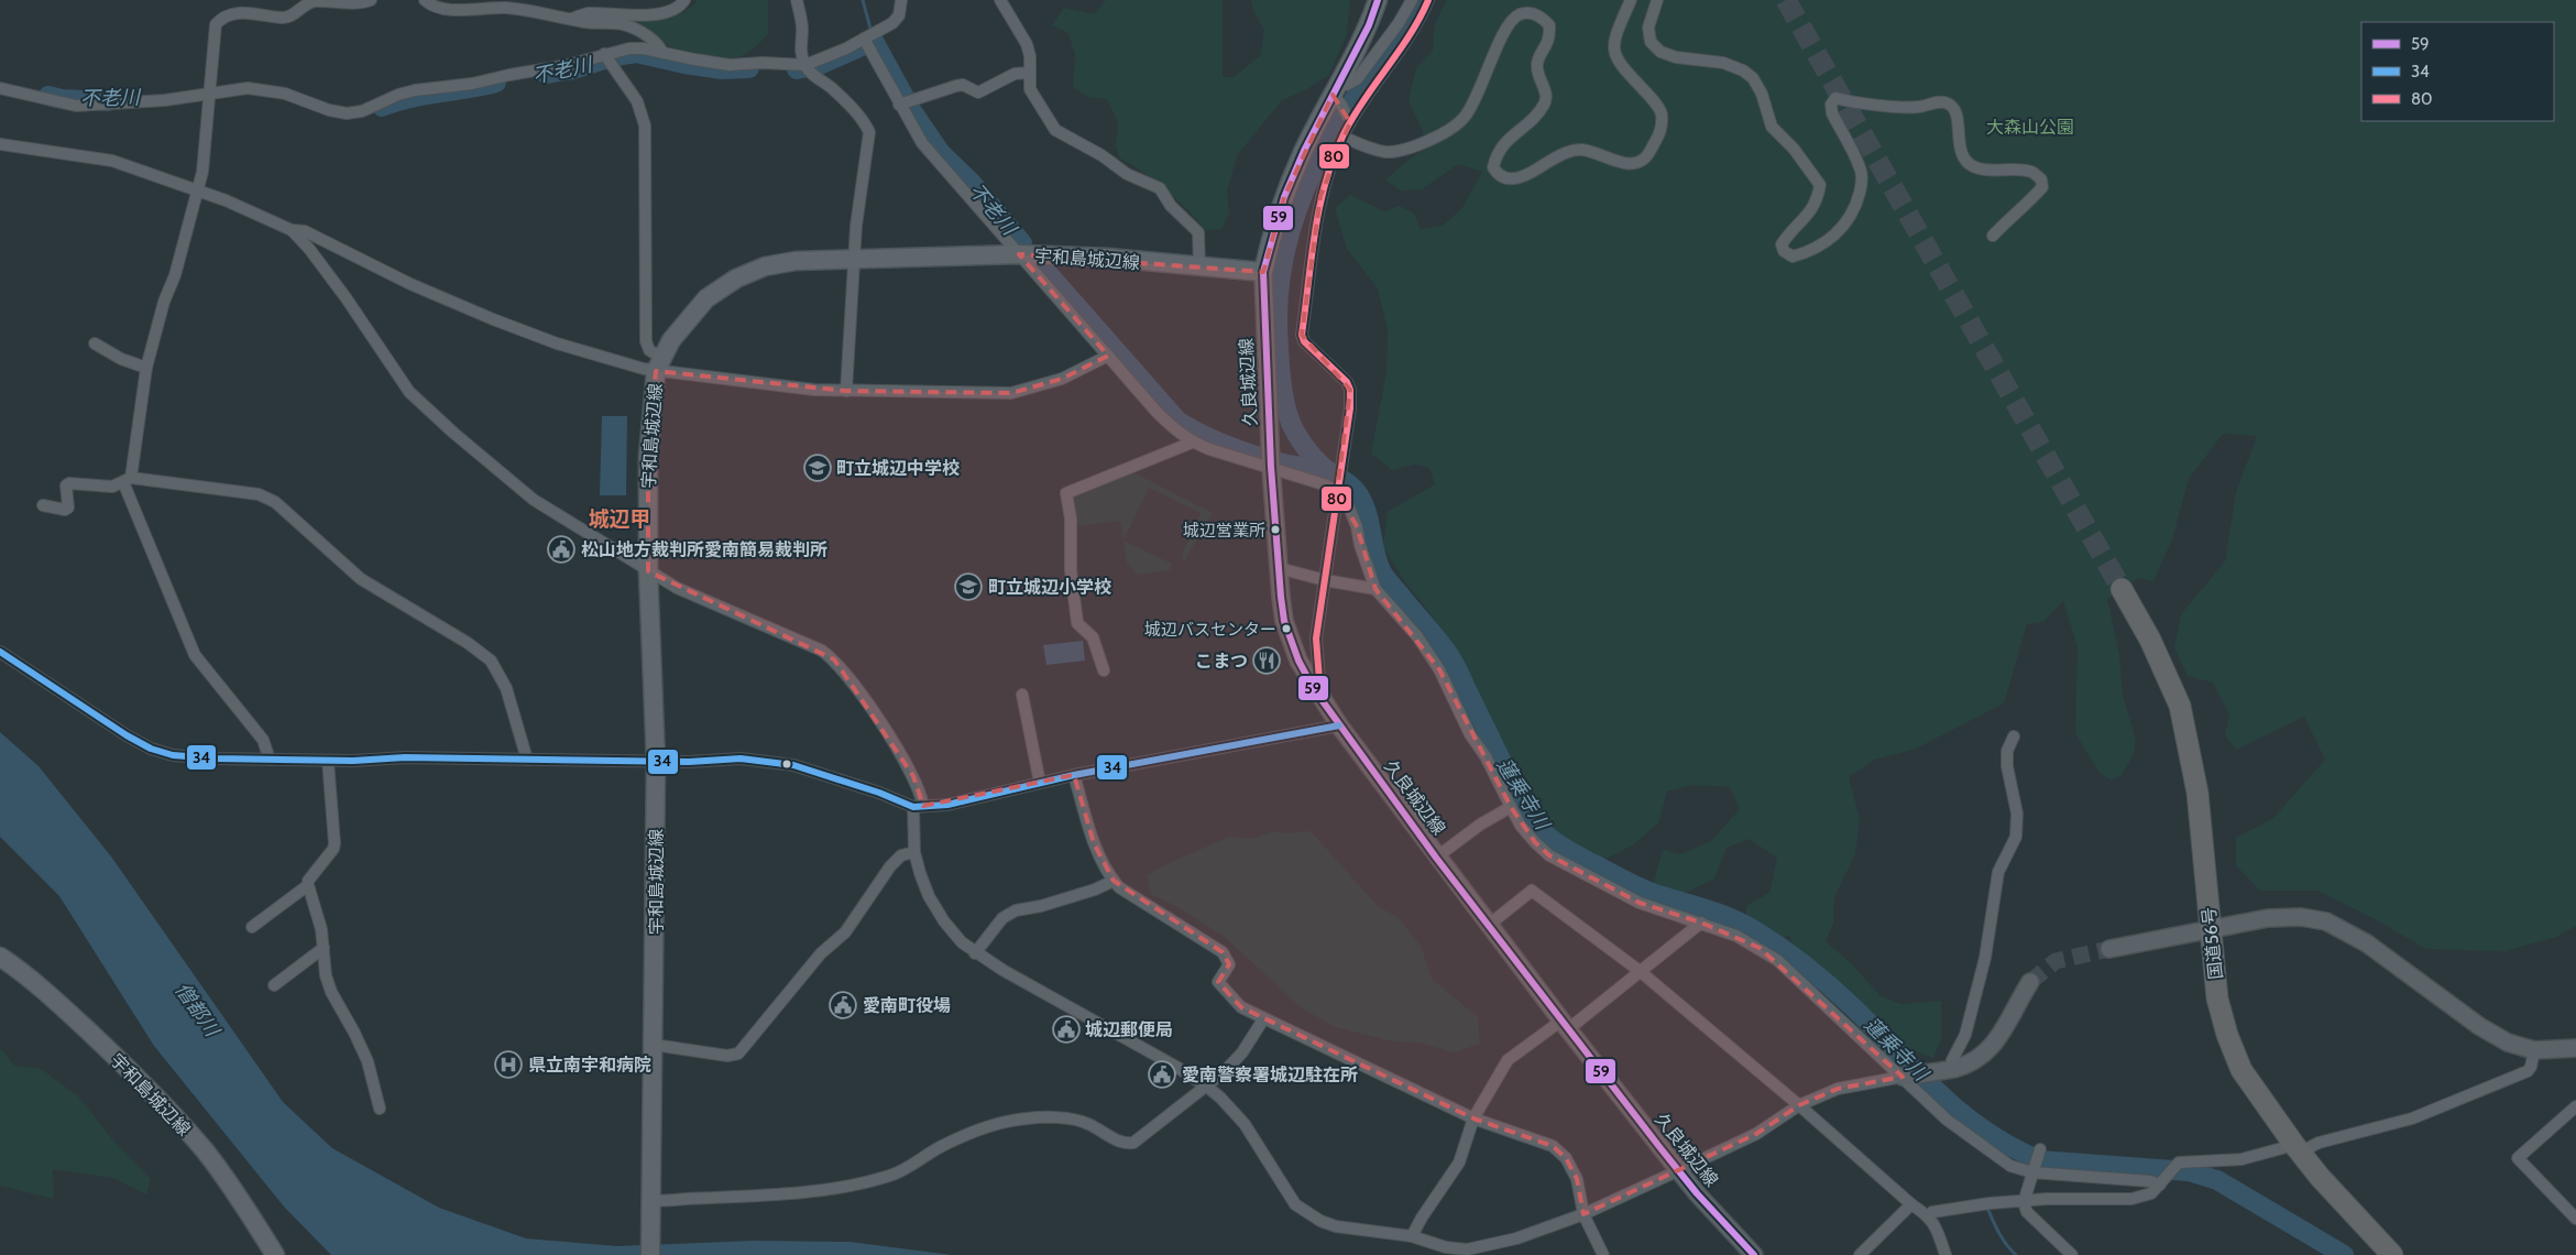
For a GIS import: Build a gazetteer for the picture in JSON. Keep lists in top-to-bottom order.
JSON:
{
  "streets": {
    "highway": ["国道56号"],
    "main road": ["宇和島城辺線", "久良城辺線"]
  },
  "crossings": [
    ["宇和島城辺線", "久良城辺線"]
  ],
  "districts": ["城辺甲"],
  "water": ["不老川", "蓮乗寺川", "僧都川"],
  "parks": ["大森山公園"],
  "places": {
    "school or university": ["町立城辺中学校", "町立城辺小学校"],
    "other": ["城辺営業所", "城辺バスセンター"],
    "public building": [
      "松山地方裁判所愛南簡易裁判所",
      "愛南町役場",
      "城辺郵便局",
      "愛南警察署城辺駐在所"
    ],
    "restaurant": ["こまつ"],
    "hospital": ["県立南宇和病院"]
  },
  "lines": ["transit line 59", "transit line 80", "transit line 34"],
  "legend": ["59", "34", "80"]
}
